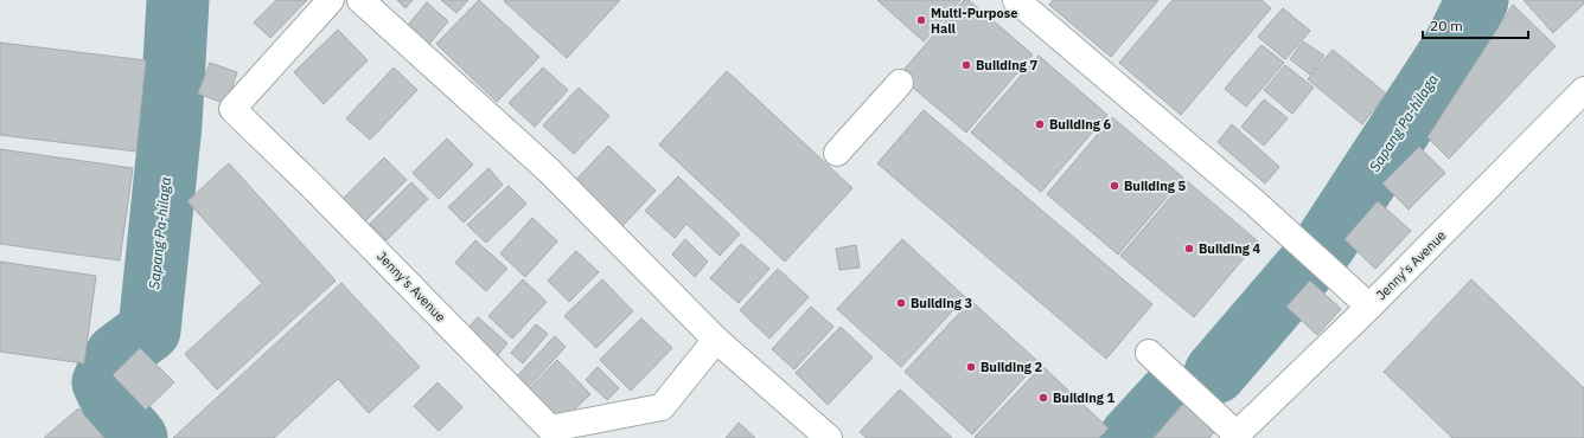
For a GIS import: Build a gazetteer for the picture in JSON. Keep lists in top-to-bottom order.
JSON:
{
  "streets": {
    "street": ["Jenny's Avenue"]
  },
  "water": ["Sapang Pa-hilaga"],
  "places": [
    "Multi-Purpose Hall",
    "Building 7",
    "Building 6",
    "Building 5",
    "Building 4",
    "Building 3",
    "Building 2",
    "Building 1"
  ],
  "scale_bar": "20 m"
}
